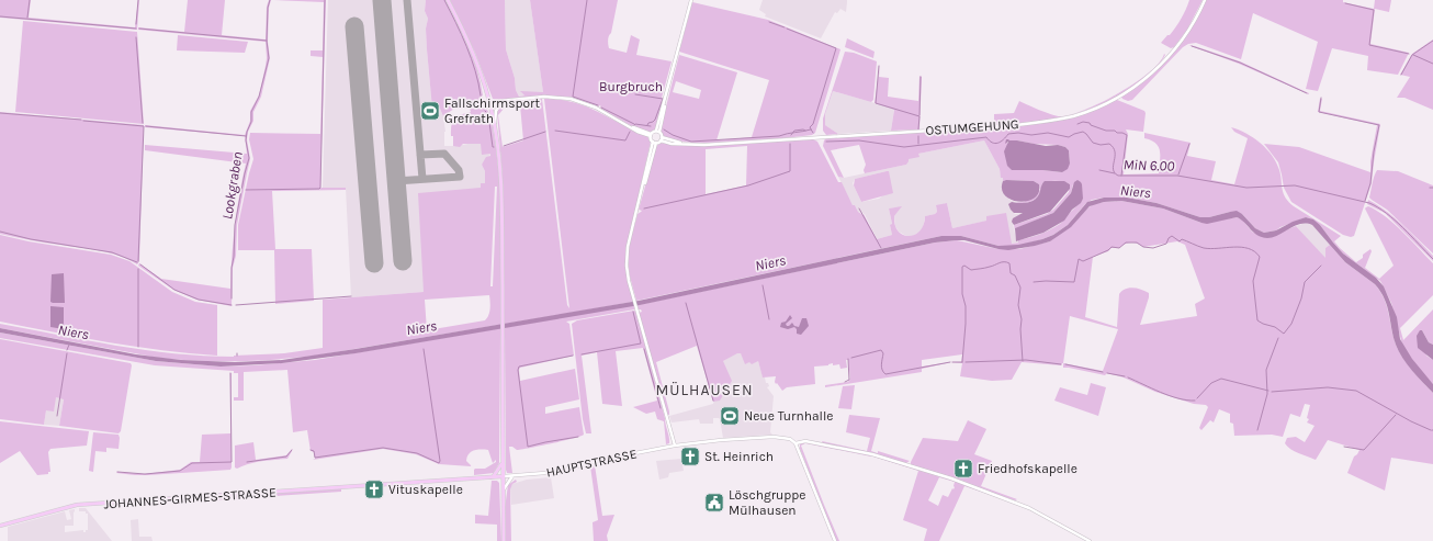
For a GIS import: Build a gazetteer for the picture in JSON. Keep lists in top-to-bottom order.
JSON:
{
  "streets": {
    "main road": ["HAUPTSTRASSE", "JOHANNES-GIRMES-STRASSE"],
    "street": ["OSTUMGEHUNG"]
  },
  "crossings": [
    ["HAUPTSTRASSE", "JOHANNES-GIRMES-STRASSE"]
  ],
  "districts": ["MÜLHAUSEN"],
  "water": ["MiN 6.00", "Lookgraben", "Niers"],
  "parks": ["Burgbruch"],
  "places": {
    "sports": ["Fallschirmsport Grefrath", "Neue Turnhalle"],
    "church": ["St. Heinrich", "Friedhofskapelle", "Vituskapelle"],
    "public building": ["Löschgruppe Mülhausen"]
  }
}
